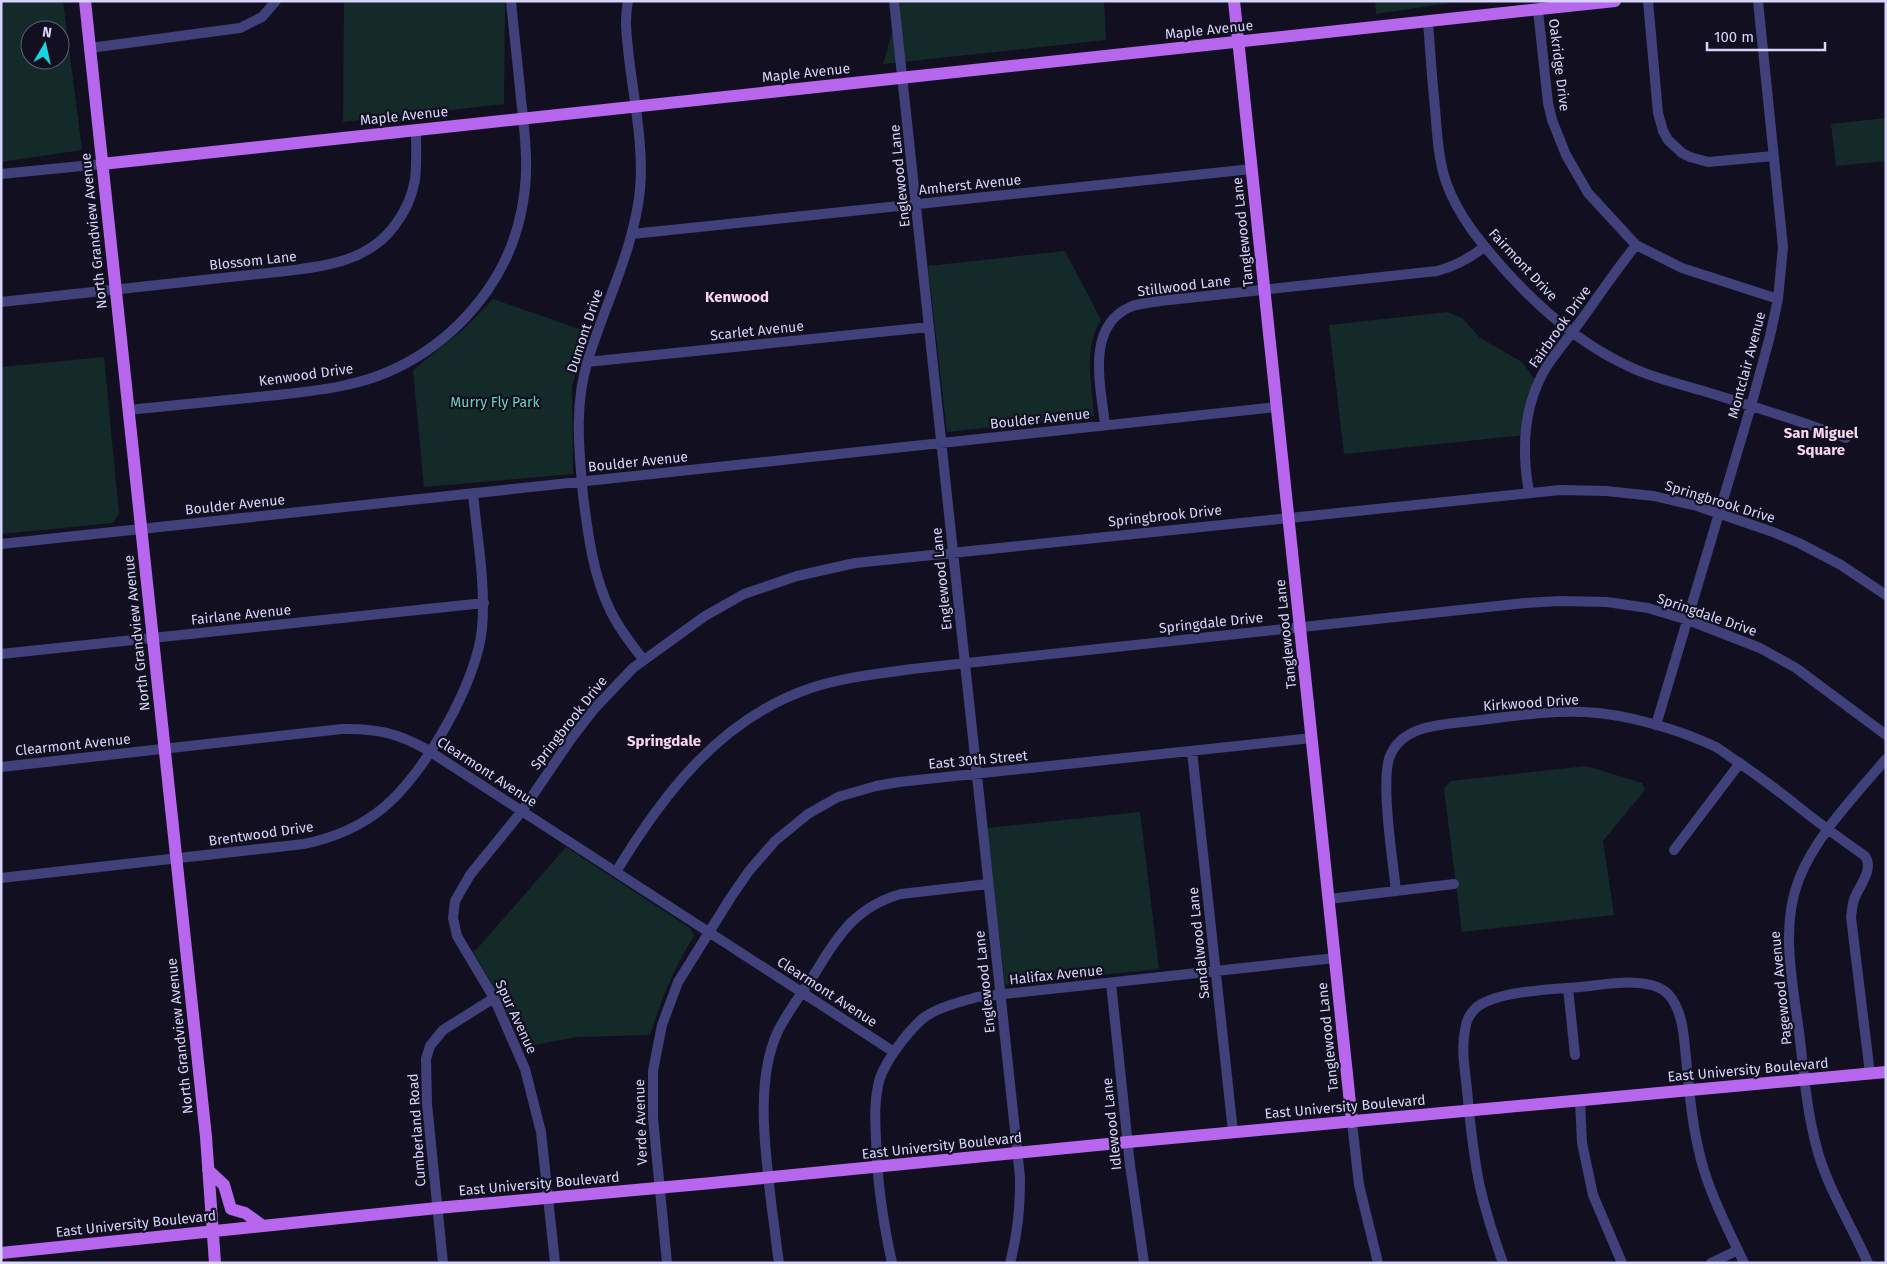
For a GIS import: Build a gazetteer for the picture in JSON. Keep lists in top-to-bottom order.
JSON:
{
  "streets": {
    "main road": [
      "Maple Avenue",
      "North Grandview Avenue",
      "Tanglewood Lane",
      "East University Boulevard"
    ],
    "street": [
      "Oakridge Drive",
      "Englewood Lane",
      "Amherst Avenue",
      "Blossom Lane",
      "Fairmont Drive",
      "Stillwood Lane",
      "Fairbrook Drive",
      "Dumont Drive",
      "Scarlet Avenue",
      "Montclair Avenue",
      "Kenwood Drive",
      "Boulder Avenue",
      "Springbrook Drive",
      "Fairlane Avenue",
      "Springdale Drive",
      "Kirkwood Drive",
      "Clearmont Avenue",
      "East 30th Street",
      "Brentwood Drive",
      "Sandalwood Lane",
      "Halifax Avenue",
      "Pagewood Avenue",
      "Spur Avenue",
      "Verde Avenue",
      "Idlewood Lane",
      "Cumberland Road"
    ]
  },
  "crossings": [
    ["Maple Avenue", "Oakridge Drive"],
    ["Maple Avenue", "Englewood Lane"],
    ["Maple Avenue", "North Grandview Avenue"],
    ["Maple Avenue", "Tanglewood Lane"],
    ["Maple Avenue", "Blossom Lane"],
    ["Maple Avenue", "Fairmont Drive"],
    ["Maple Avenue", "Dumont Drive"],
    ["Maple Avenue", "Kenwood Drive"],
    ["Oakridge Drive", "Fairbrook Drive"],
    ["Oakridge Drive", "Montclair Avenue"],
    ["Englewood Lane", "Amherst Avenue"],
    ["Englewood Lane", "Scarlet Avenue"],
    ["Englewood Lane", "Boulder Avenue"],
    ["Englewood Lane", "Springbrook Drive"],
    ["Englewood Lane", "Springdale Drive"],
    ["Englewood Lane", "East 30th Street"],
    ["Englewood Lane", "Halifax Avenue"],
    ["Englewood Lane", "East University Boulevard"],
    ["Amherst Avenue", "Tanglewood Lane"],
    ["Amherst Avenue", "Dumont Drive"],
    ["North Grandview Avenue", "Blossom Lane"],
    ["North Grandview Avenue", "Kenwood Drive"],
    ["North Grandview Avenue", "Boulder Avenue"],
    ["North Grandview Avenue", "Fairlane Avenue"],
    ["North Grandview Avenue", "Clearmont Avenue"],
    ["North Grandview Avenue", "Brentwood Drive"],
    ["North Grandview Avenue", "East University Boulevard"],
    ["Tanglewood Lane", "Stillwood Lane"],
    ["Tanglewood Lane", "Boulder Avenue"],
    ["Tanglewood Lane", "Springbrook Drive"],
    ["Tanglewood Lane", "Springdale Drive"],
    ["Tanglewood Lane", "East 30th Street"],
    ["Tanglewood Lane", "Halifax Avenue"],
    ["Tanglewood Lane", "East University Boulevard"],
    ["Fairmont Drive", "Stillwood Lane"],
    ["Fairmont Drive", "Fairbrook Drive"],
    ["Fairmont Drive", "Montclair Avenue"],
    ["Stillwood Lane", "Boulder Avenue"],
    ["Fairbrook Drive", "Springbrook Drive"],
    ["Dumont Drive", "Scarlet Avenue"],
    ["Dumont Drive", "Boulder Avenue"],
    ["Dumont Drive", "Springbrook Drive"],
    ["Montclair Avenue", "Springbrook Drive"],
    ["Montclair Avenue", "Springdale Drive"],
    ["Montclair Avenue", "Kirkwood Drive"],
    ["Boulder Avenue", "Brentwood Drive"],
    ["Springbrook Drive", "Clearmont Avenue"],
    ["Springbrook Drive", "Spur Avenue"],
    ["Fairlane Avenue", "Brentwood Drive"],
    ["Springdale Drive", "Clearmont Avenue"],
    ["Kirkwood Drive", "Pagewood Avenue"],
    ["Kirkwood Drive", "East University Boulevard"],
    ["Clearmont Avenue", "East 30th Street"],
    ["Clearmont Avenue", "Brentwood Drive"],
    ["Clearmont Avenue", "Halifax Avenue"],
    ["Clearmont Avenue", "Spur Avenue"],
    ["Clearmont Avenue", "Verde Avenue"],
    ["East 30th Street", "Sandalwood Lane"],
    ["East 30th Street", "Verde Avenue"],
    ["Sandalwood Lane", "Halifax Avenue"],
    ["Sandalwood Lane", "East University Boulevard"],
    ["Halifax Avenue", "East University Boulevard"],
    ["Halifax Avenue", "Idlewood Lane"],
    ["Pagewood Avenue", "East University Boulevard"],
    ["Spur Avenue", "East University Boulevard"],
    ["Spur Avenue", "Cumberland Road"],
    ["East University Boulevard", "Verde Avenue"],
    ["East University Boulevard", "Idlewood Lane"],
    ["East University Boulevard", "Cumberland Road"]
  ],
  "districts": ["Kenwood", "San Miguel Square", "Springdale"],
  "parks": ["Murry Fly Park"],
  "scale_bar": "100 m",
  "north": "top"
}
